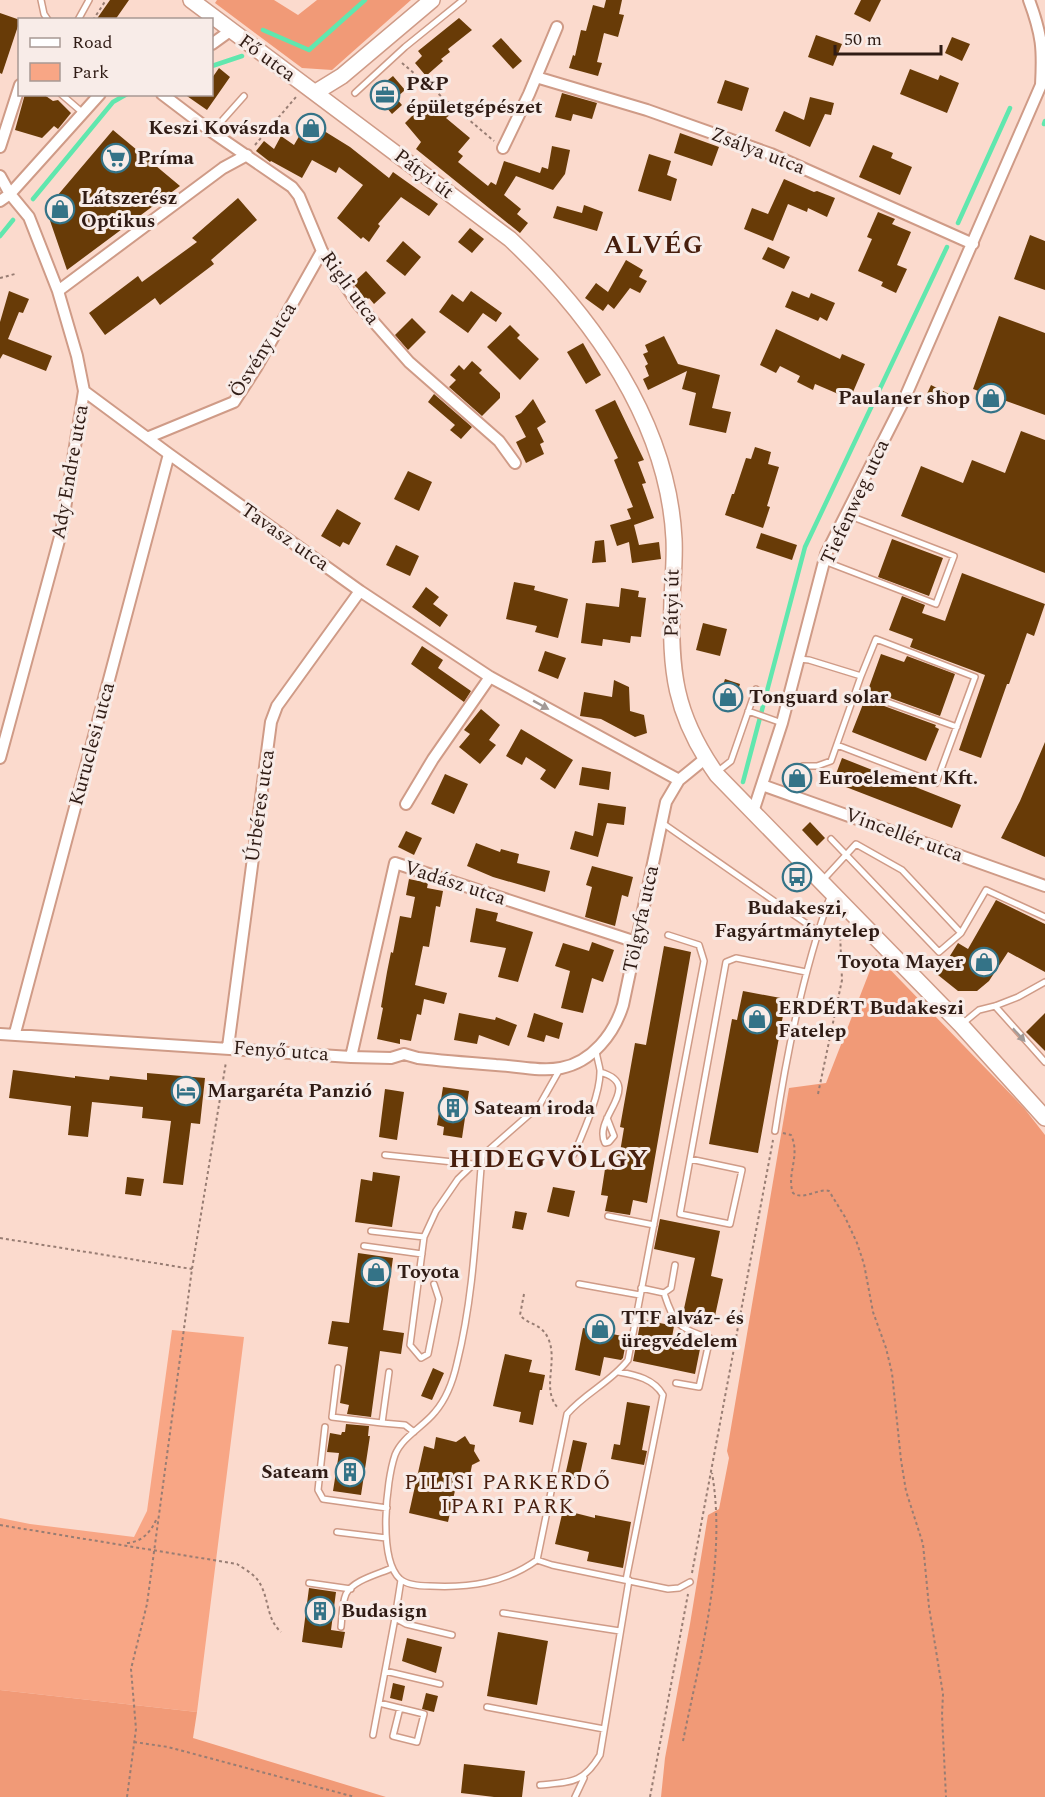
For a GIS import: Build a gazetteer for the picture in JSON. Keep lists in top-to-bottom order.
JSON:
{
  "streets": {
    "main road": ["Fő utca", "Pátyi út"],
    "street": [
      "Zsálya utca",
      "Rigli utca",
      "Ösvény utca",
      "Ady Endre utca",
      "Tiefenweg utca",
      "Tavasz utca",
      "Kuruclesi utca",
      "Úrbéres utca",
      "Vincellér utca",
      "Vadász utca",
      "Tölgyfa utca",
      "Fenyő utca"
    ]
  },
  "crossings": [
    ["Fő utca", "Pátyi út"],
    ["Zsálya utca", "Tiefenweg utca"],
    ["Pátyi út", "Tiefenweg utca"],
    ["Pátyi út", "Tölgyfa utca"],
    ["Rigli utca", "Ösvény utca"],
    ["Ösvény utca", "Tavasz utca"],
    ["Ady Endre utca", "Tavasz utca"],
    ["Tiefenweg utca", "Vincellér utca"],
    ["Tavasz utca", "Kuruclesi utca"],
    ["Tavasz utca", "Úrbéres utca"],
    ["Tavasz utca", "Tölgyfa utca"],
    ["Kuruclesi utca", "Fenyő utca"],
    ["Úrbéres utca", "Fenyő utca"],
    ["Vadász utca", "Tölgyfa utca"],
    ["Vadász utca", "Fenyő utca"],
    ["Tölgyfa utca", "Fenyő utca"]
  ],
  "districts": ["ALVÉG", "HIDEGVÖLGY", "PILISI PARKERDŐ IPARI PARK"],
  "places": {
    "office": ["P&P épületgépészet"],
    "shop": [
      "Keszi Kovászda",
      "Látszerész Optikus",
      "Paulaner shop",
      "Tonguard solar",
      "Euroelement Kft.",
      "Toyota Mayer",
      "ERDÉRT Budakeszi Fatelep",
      "Toyota",
      "TTF alváz- és üregvédelem"
    ],
    "supermarket": ["Príma"],
    "bus stop": ["Budakeszi, Fagyártmánytelep"],
    "hotel": ["Margaréta Panzió"],
    "building": ["Sateam iroda", "Sateam", "Budasign"]
  },
  "legend": ["Road", "Park"],
  "scale_bar": "50 m"
}
